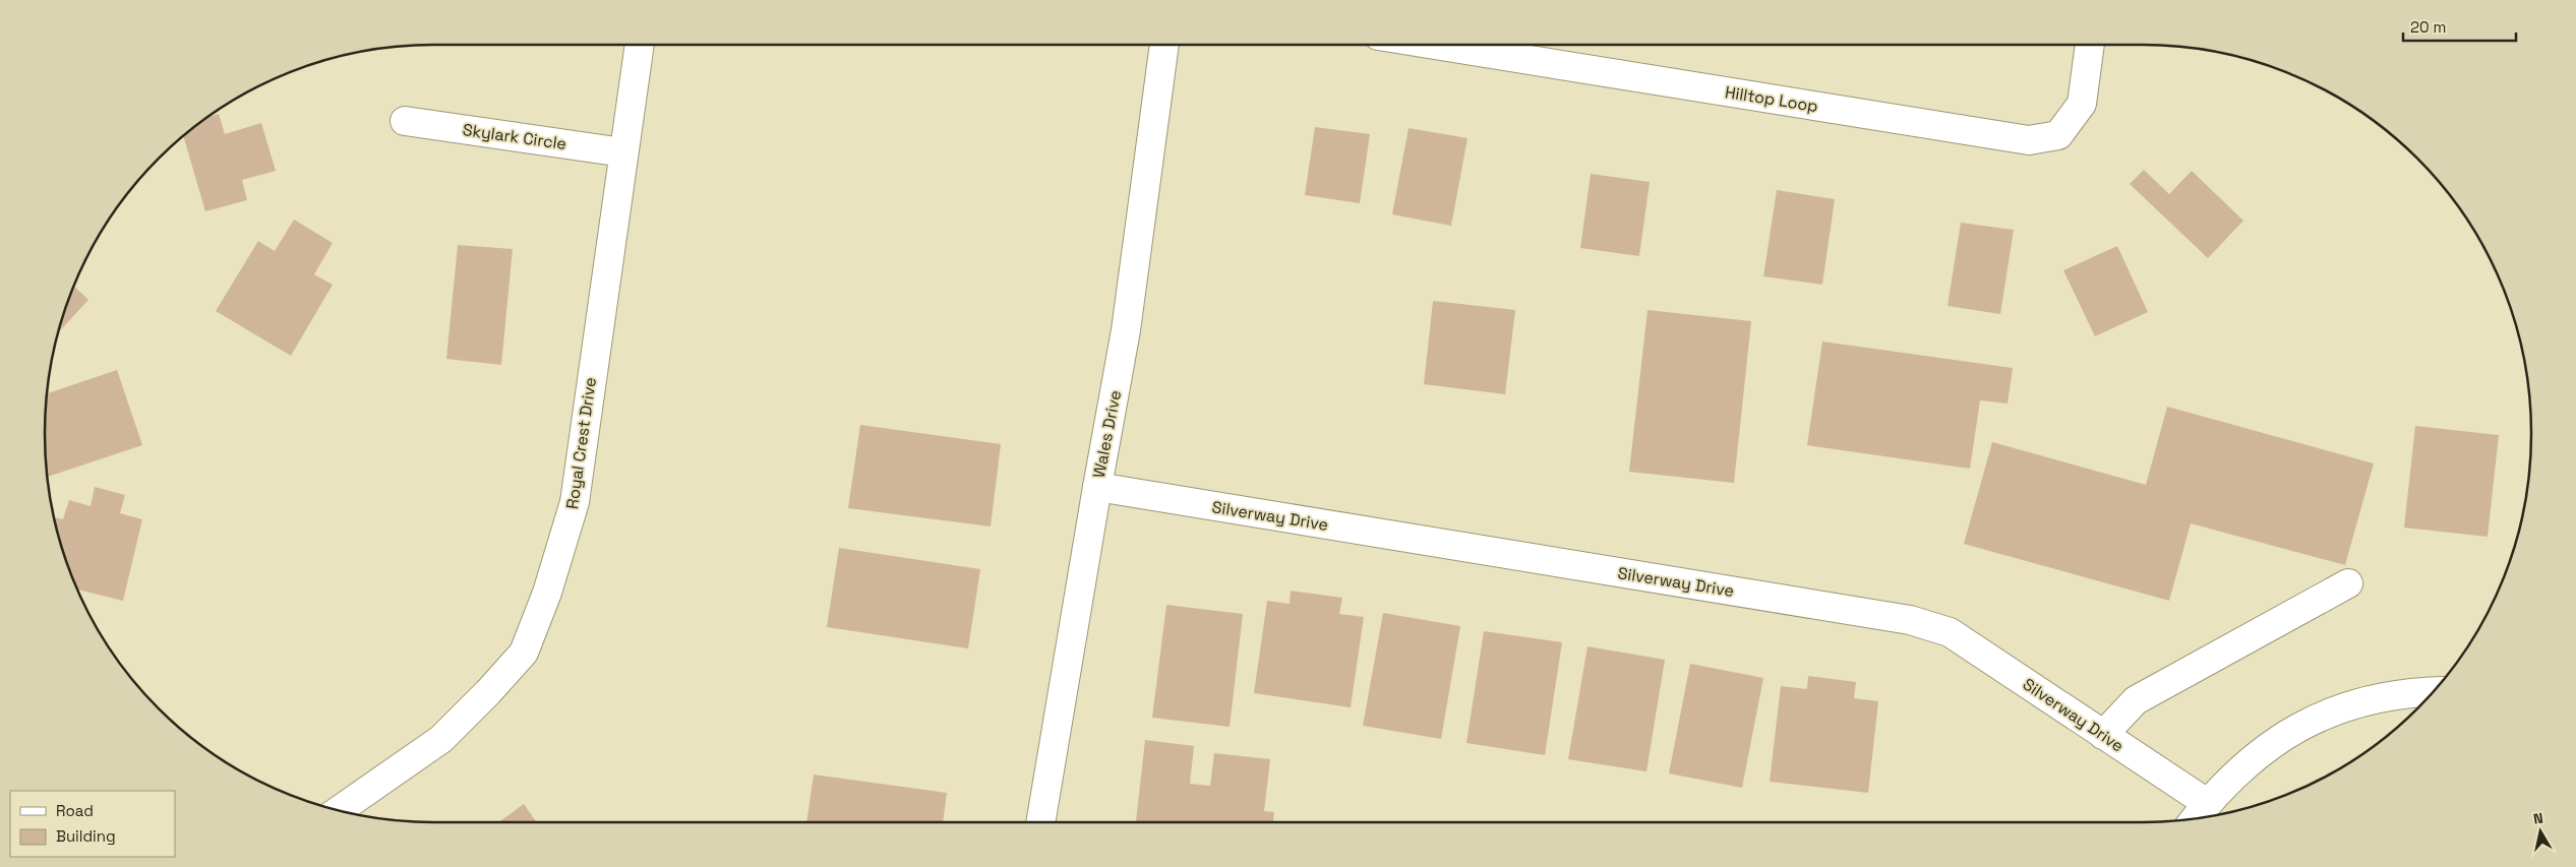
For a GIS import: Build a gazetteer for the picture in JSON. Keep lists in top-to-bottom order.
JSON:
{
  "streets": {
    "street": [
      "Hilltop Loop",
      "Skylark Circle",
      "Wales Drive",
      "Royal Crest Drive",
      "Silverway Drive"
    ]
  },
  "crossings": [
    ["Skylark Circle", "Royal Crest Drive"],
    ["Wales Drive", "Silverway Drive"]
  ],
  "legend": ["Road", "Building"],
  "scale_bar": "20 m",
  "north": "top"
}
